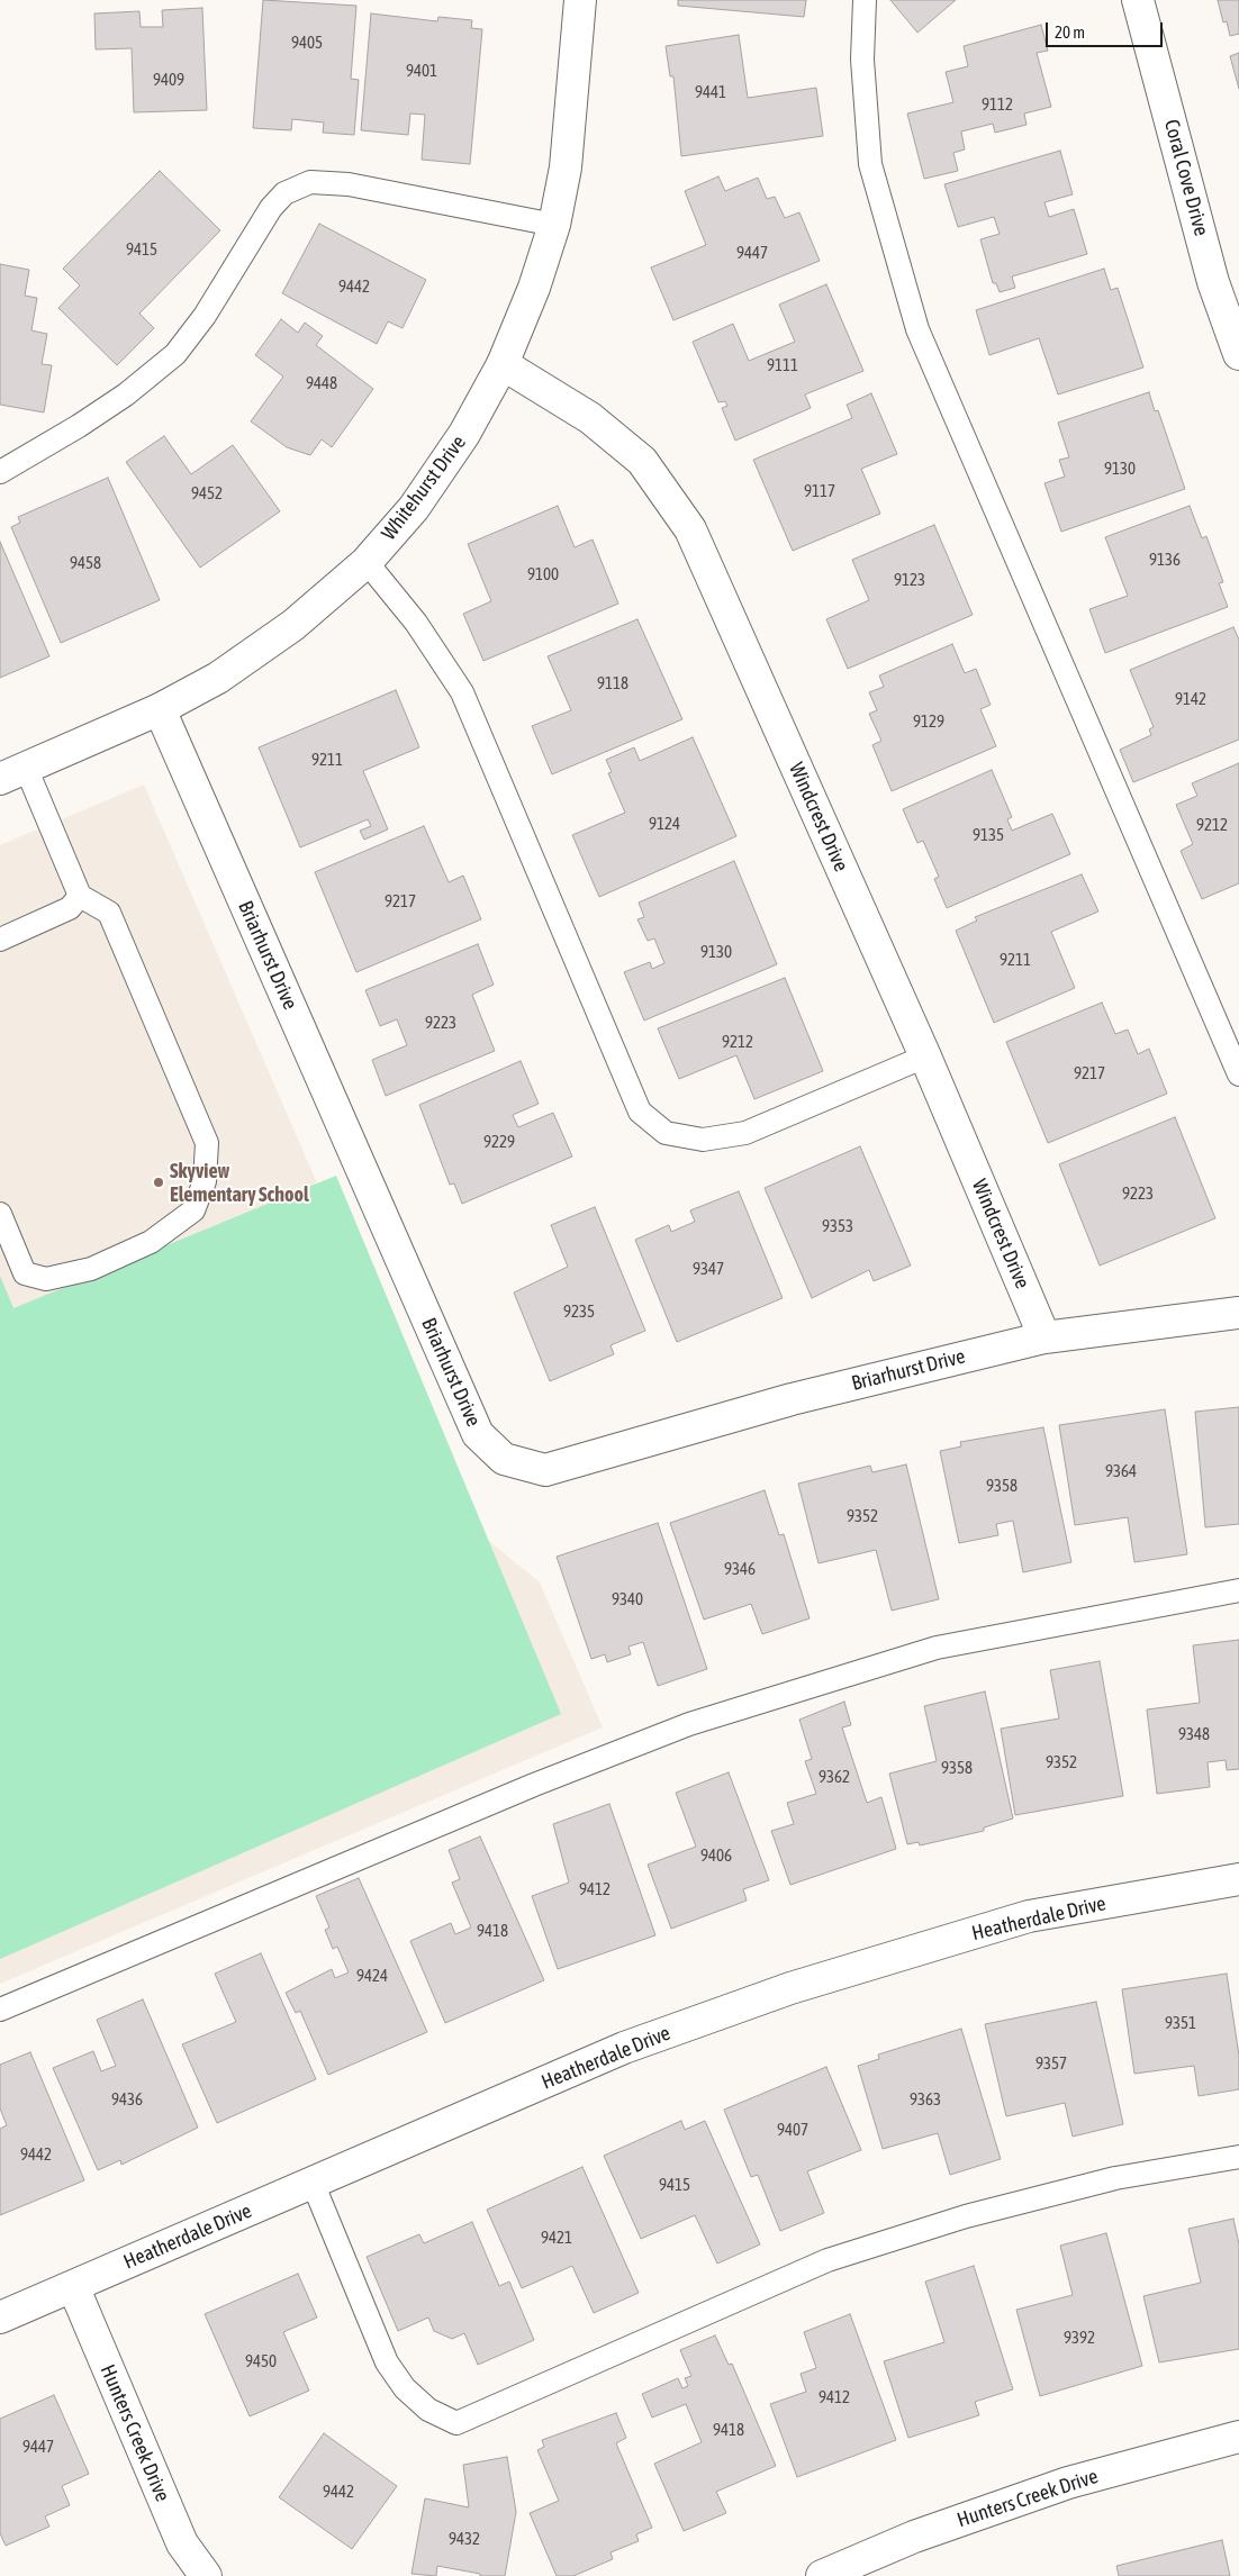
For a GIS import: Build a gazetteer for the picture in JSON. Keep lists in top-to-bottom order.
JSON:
{
  "streets": {
    "street": [
      "Coral Cove Drive",
      "Whitehurst Drive",
      "Windcrest Drive",
      "Briarhurst Drive",
      "Heatherdale Drive",
      "Hunters Creek Drive"
    ]
  },
  "crossings": [
    ["Whitehurst Drive", "Windcrest Drive"],
    ["Whitehurst Drive", "Briarhurst Drive"],
    ["Windcrest Drive", "Briarhurst Drive"],
    ["Heatherdale Drive", "Hunters Creek Drive"]
  ],
  "places": ["Skyview Elementary School"],
  "house_numbers": [
    "9405",
    "9401",
    "9409",
    "9441",
    "9112",
    "9415",
    "9447",
    "9442",
    "9111",
    "9448",
    "9130",
    "9117",
    "9452",
    "9136",
    "9458",
    "9100",
    "9123",
    "9118",
    "9142",
    "9129",
    "9211",
    "9124",
    "9212",
    "9135",
    "9217",
    "9130",
    "9211",
    "9223",
    "9212",
    "9217",
    "9229",
    "9223",
    "9353",
    "9347",
    "9235",
    "9364",
    "9358",
    "9352",
    "9346",
    "9340",
    "9348",
    "9352",
    "9358",
    "9362",
    "9406",
    "9412",
    "9418",
    "9424",
    "9351",
    "9357",
    "9436",
    "9363",
    "9407",
    "9442",
    "9415",
    "9421",
    "9392",
    "9450",
    "9412",
    "9418",
    "9447",
    "9442",
    "9432"
  ],
  "scale_bar": "20 m"
}
